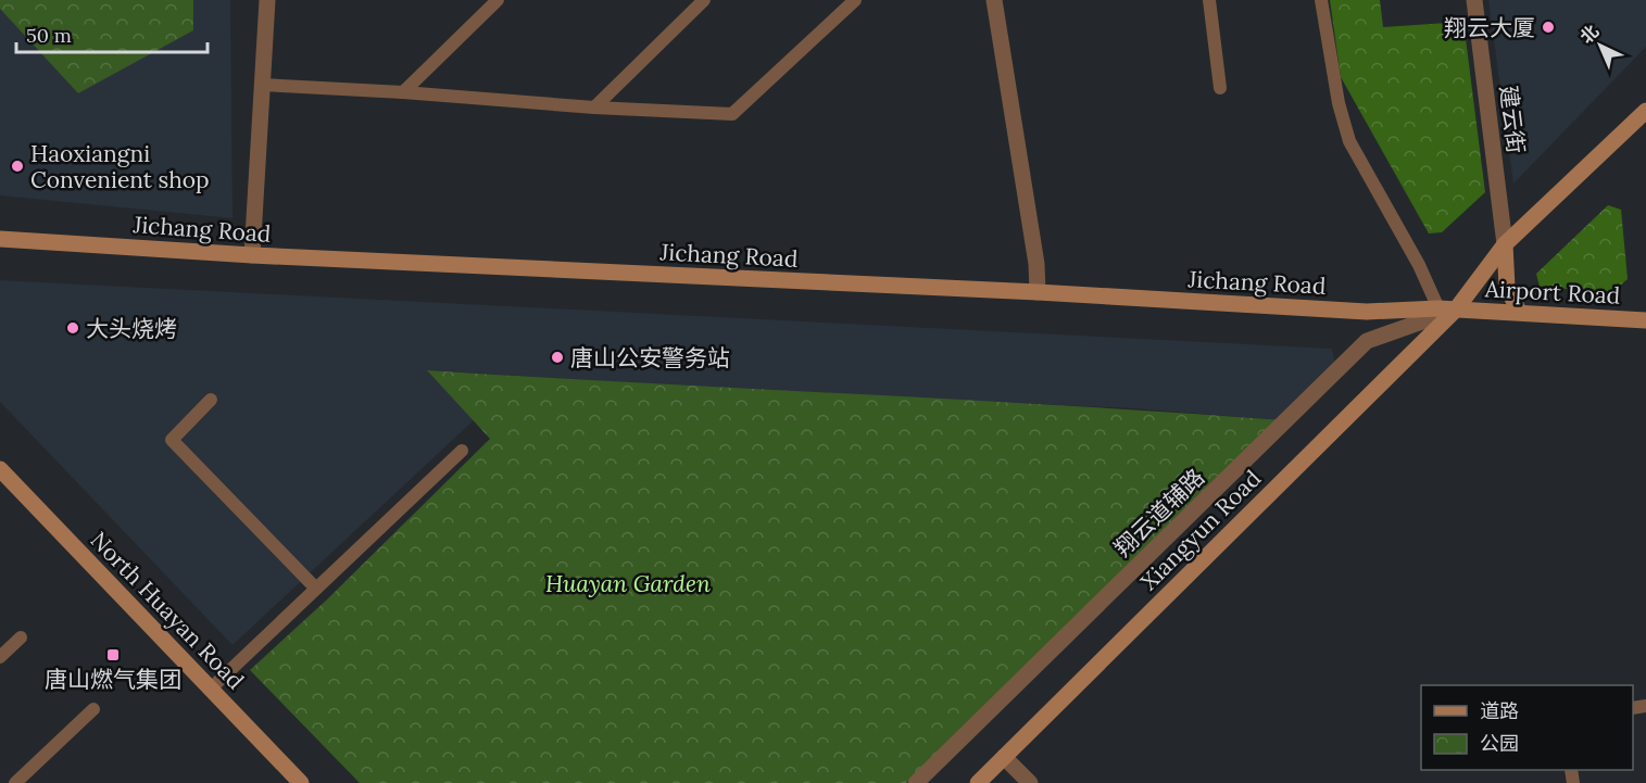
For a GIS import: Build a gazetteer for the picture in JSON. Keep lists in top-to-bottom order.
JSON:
{
  "streets": {
    "street": [
      "建云街",
      "Jichang Road",
      "Airport Road",
      "翔云道辅路",
      "Xiangyun Road",
      "North Huayan Road"
    ]
  },
  "crossings": [
    ["建云街", "Xiangyun Road"],
    ["Jichang Road", "Airport Road"],
    ["Jichang Road", "翔云道辅路"],
    ["Jichang Road", "Xiangyun Road"],
    ["Airport Road", "翔云道辅路"],
    ["Airport Road", "Xiangyun Road"],
    ["翔云道辅路", "Xiangyun Road"]
  ],
  "parks": ["Huayan Garden"],
  "places": {
    "other": [
      "翔云大厦",
      "Haoxiangni Convenient shop",
      "大头烧烤",
      "唐山公安警务站"
    ],
    "transit": ["唐山燃气集团"]
  },
  "legend": ["道路", "公园"],
  "scale_bar": "50 m",
  "north": "top left"
}
